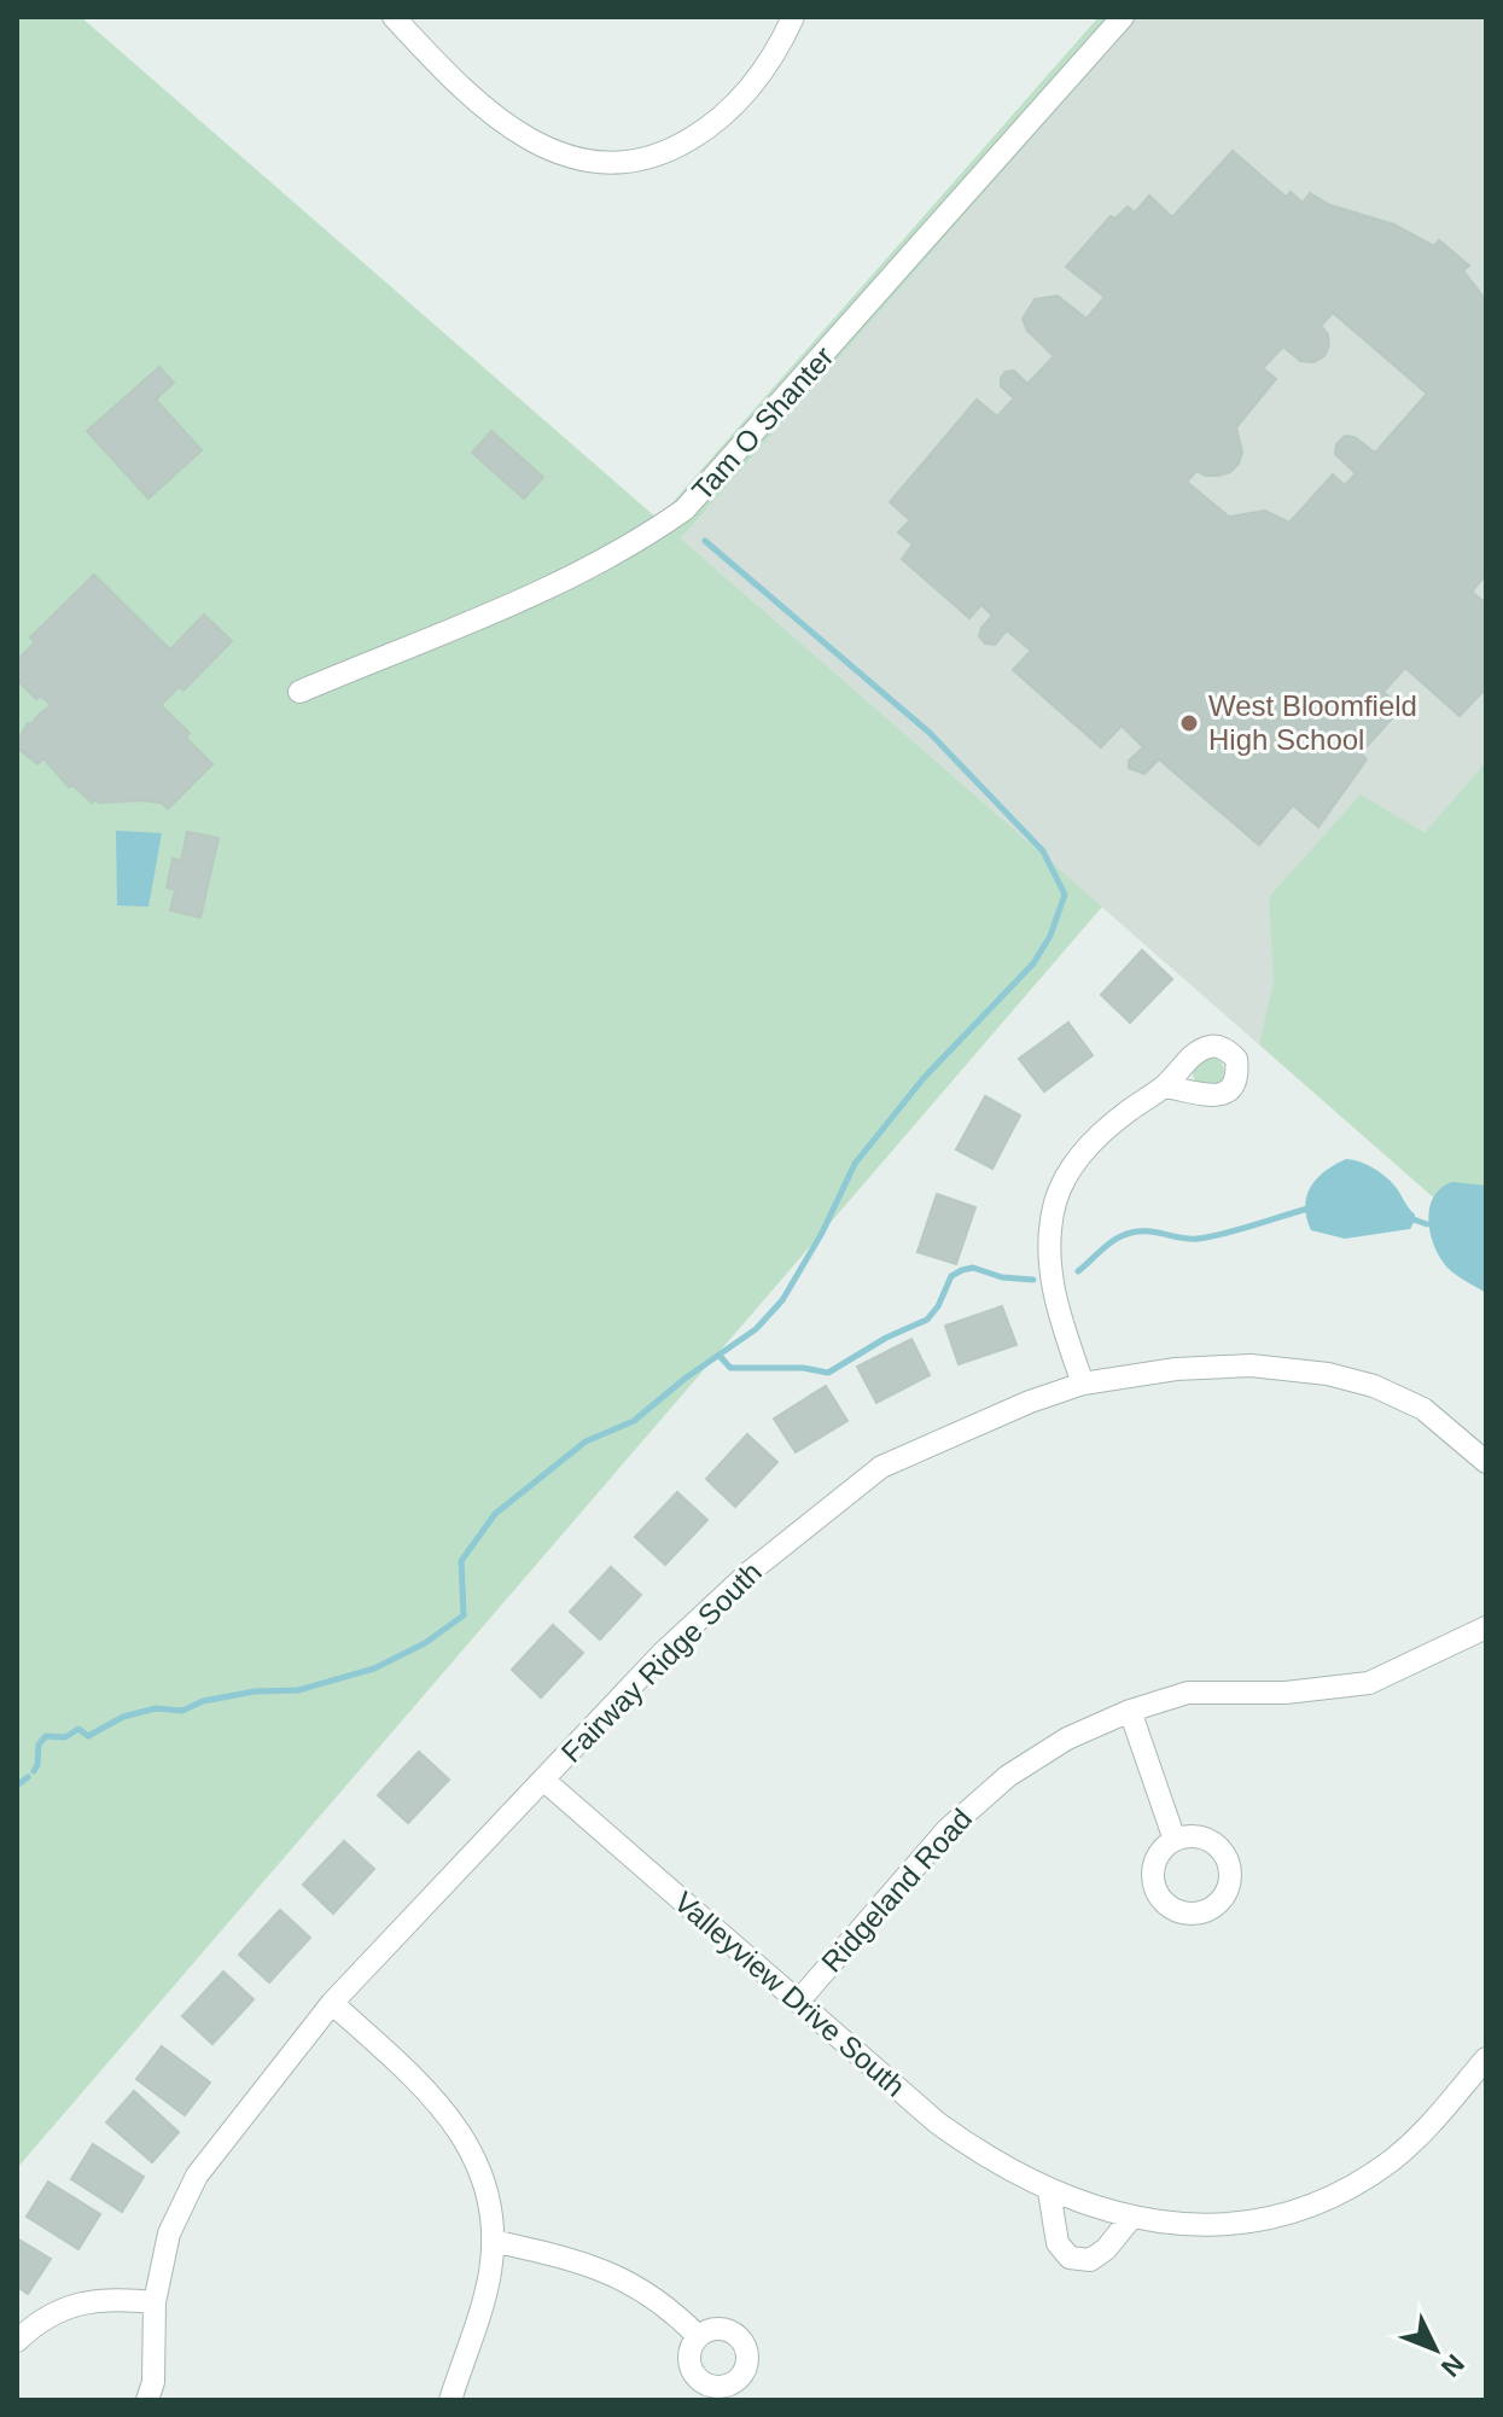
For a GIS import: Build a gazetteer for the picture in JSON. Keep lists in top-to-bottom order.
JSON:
{
  "streets": {
    "street": [
      "Tam O Shanter",
      "Fairway Ridge South",
      "Ridgeland Road",
      "Valleyview Drive South"
    ]
  },
  "crossings": [
    ["Fairway Ridge South", "Valleyview Drive South"],
    ["Ridgeland Road", "Valleyview Drive South"]
  ],
  "places": ["West Bloomfield High School"],
  "north": "bottom right"
}
